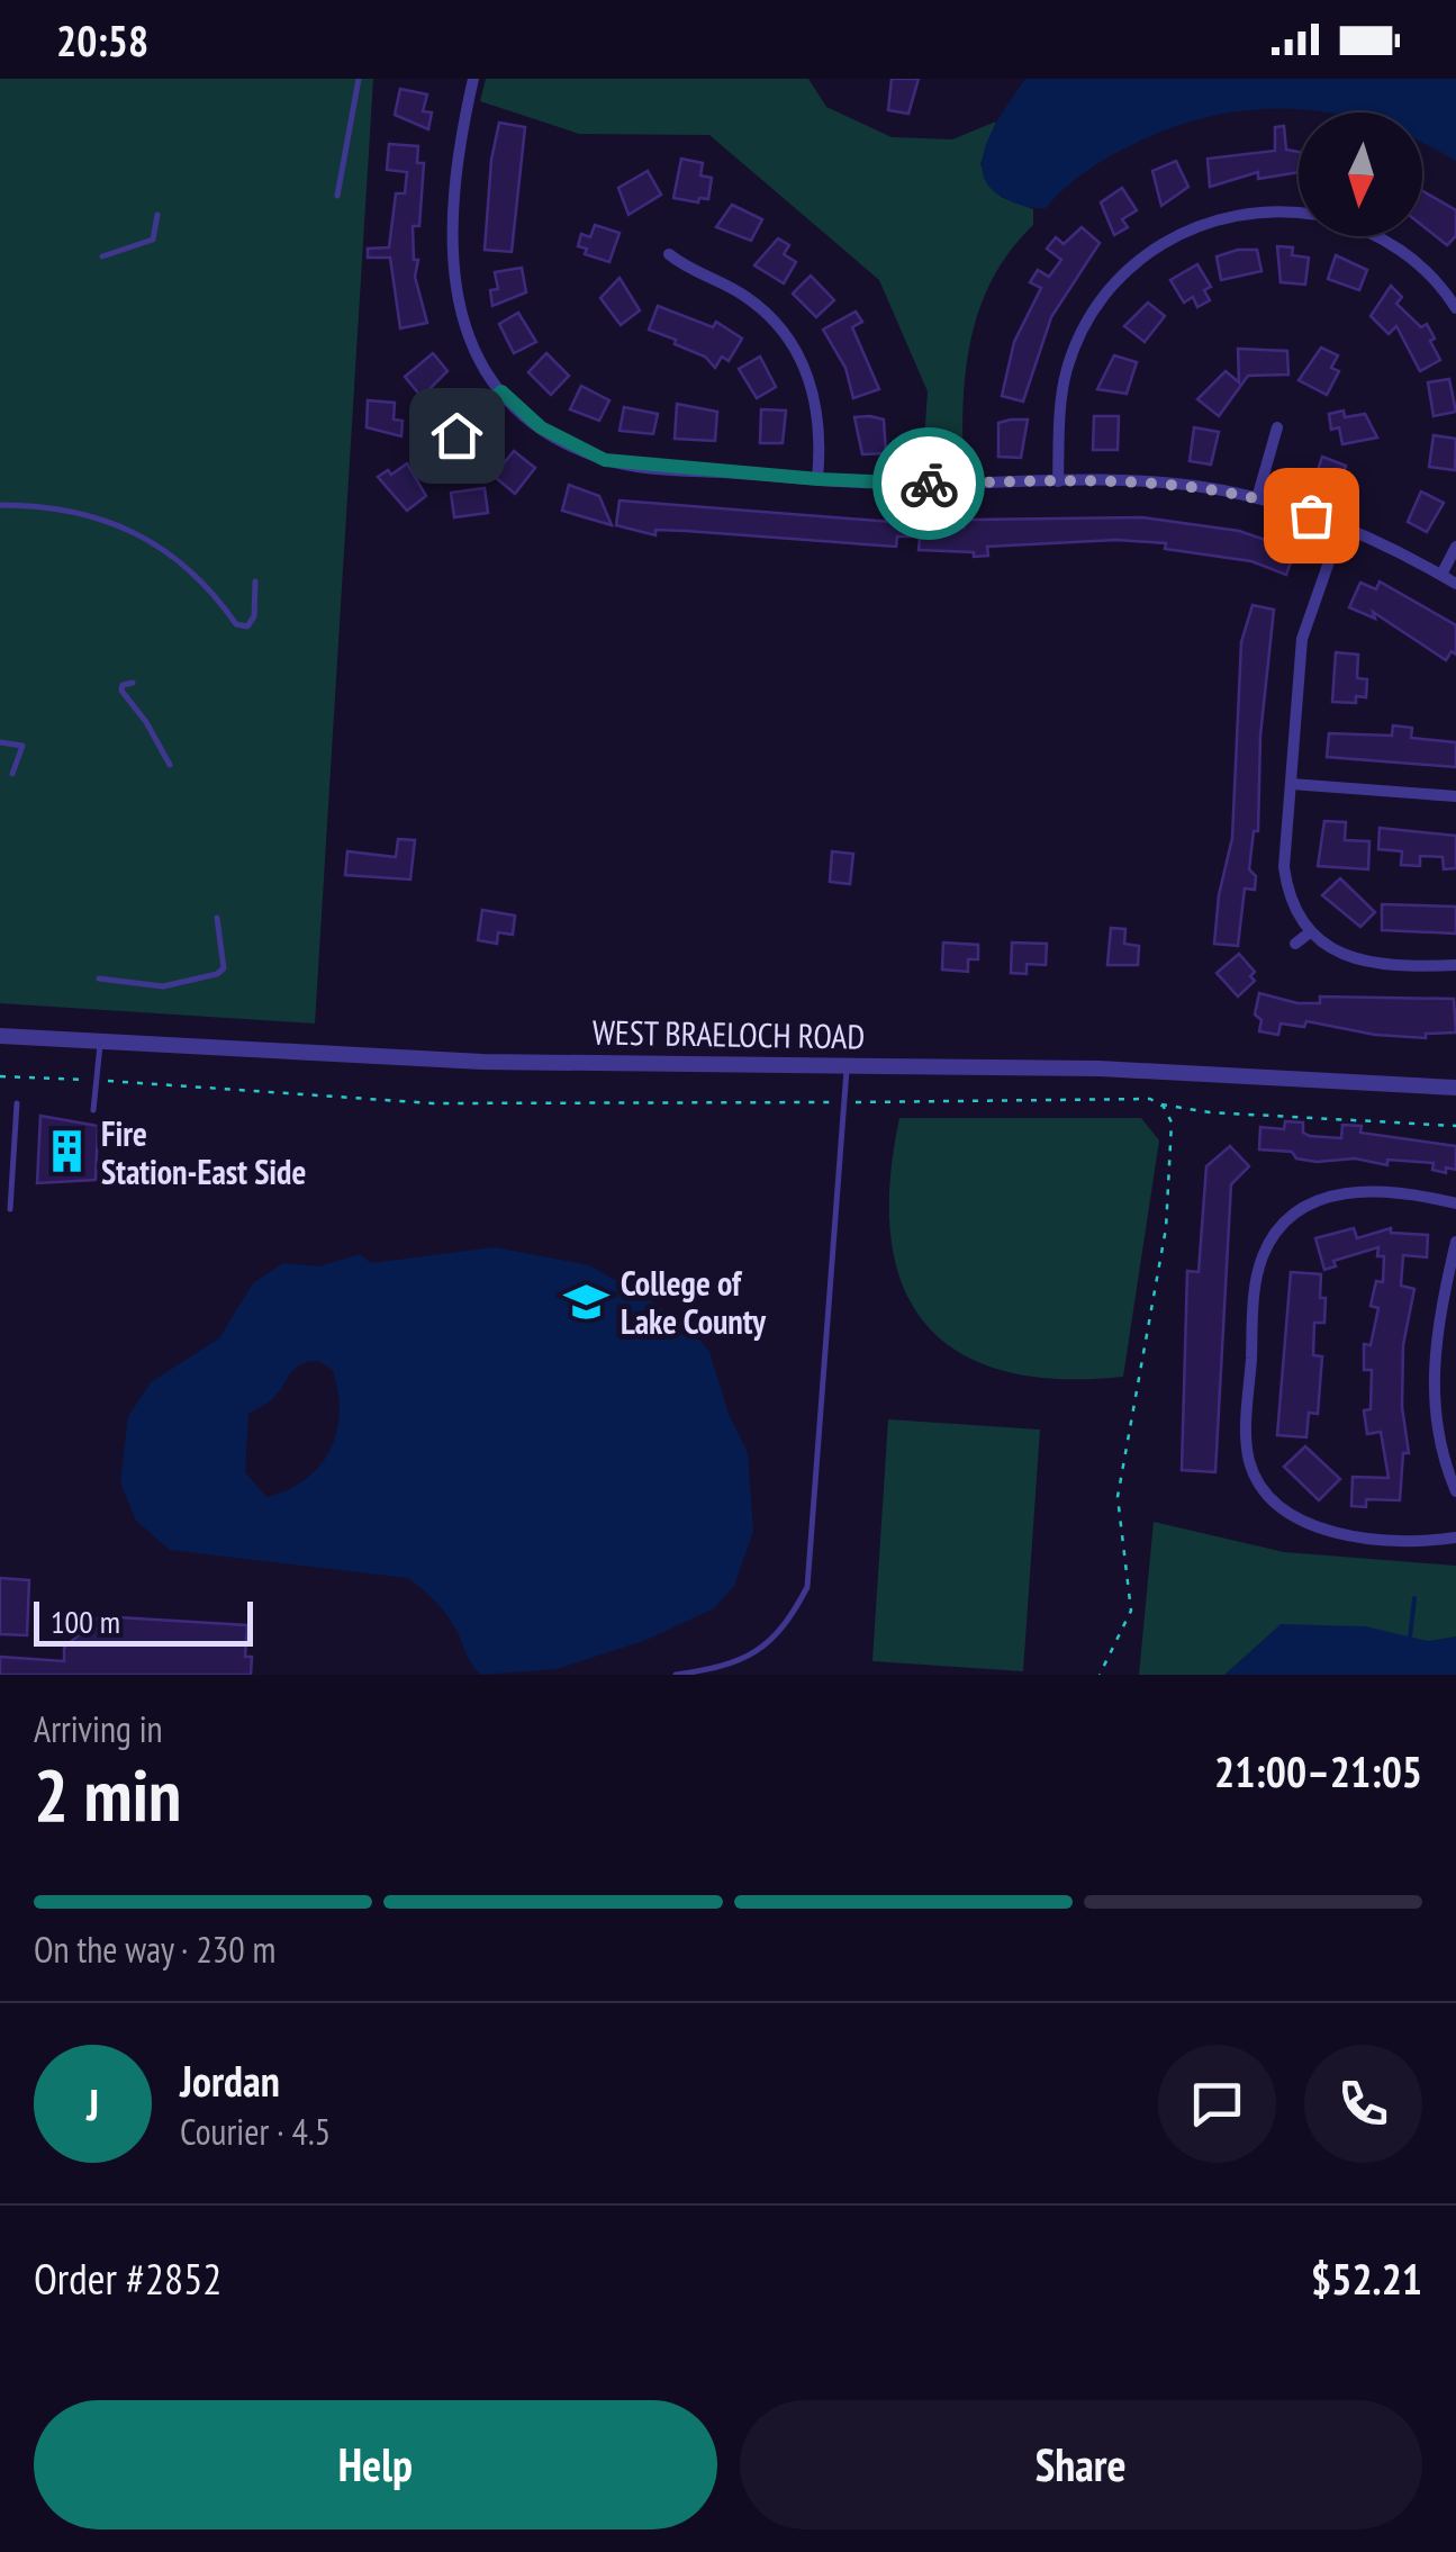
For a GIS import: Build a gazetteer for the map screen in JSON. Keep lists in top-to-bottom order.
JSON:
{
  "streets": {
    "street": ["WEST BRAELOCH ROAD"]
  },
  "places": {
    "building": ["Fire Station-East Side"],
    "school or university": ["College of Lake County"]
  },
  "scale_bar": "100 m",
  "north": "bottom",
  "page": {
    "status": "20:58",
    "scale": "100 m",
    "heading": ["2 min", "Arriving in", "21:00–21:05"],
    "panel": [
      "Jordan",
      "Courier · 4.5",
      "Order #2852",
      "$52.21"
    ],
    "bar": "On the way · 230 m",
    "round": "J",
    "buttons": ["Help", "Share"]
  }
}
